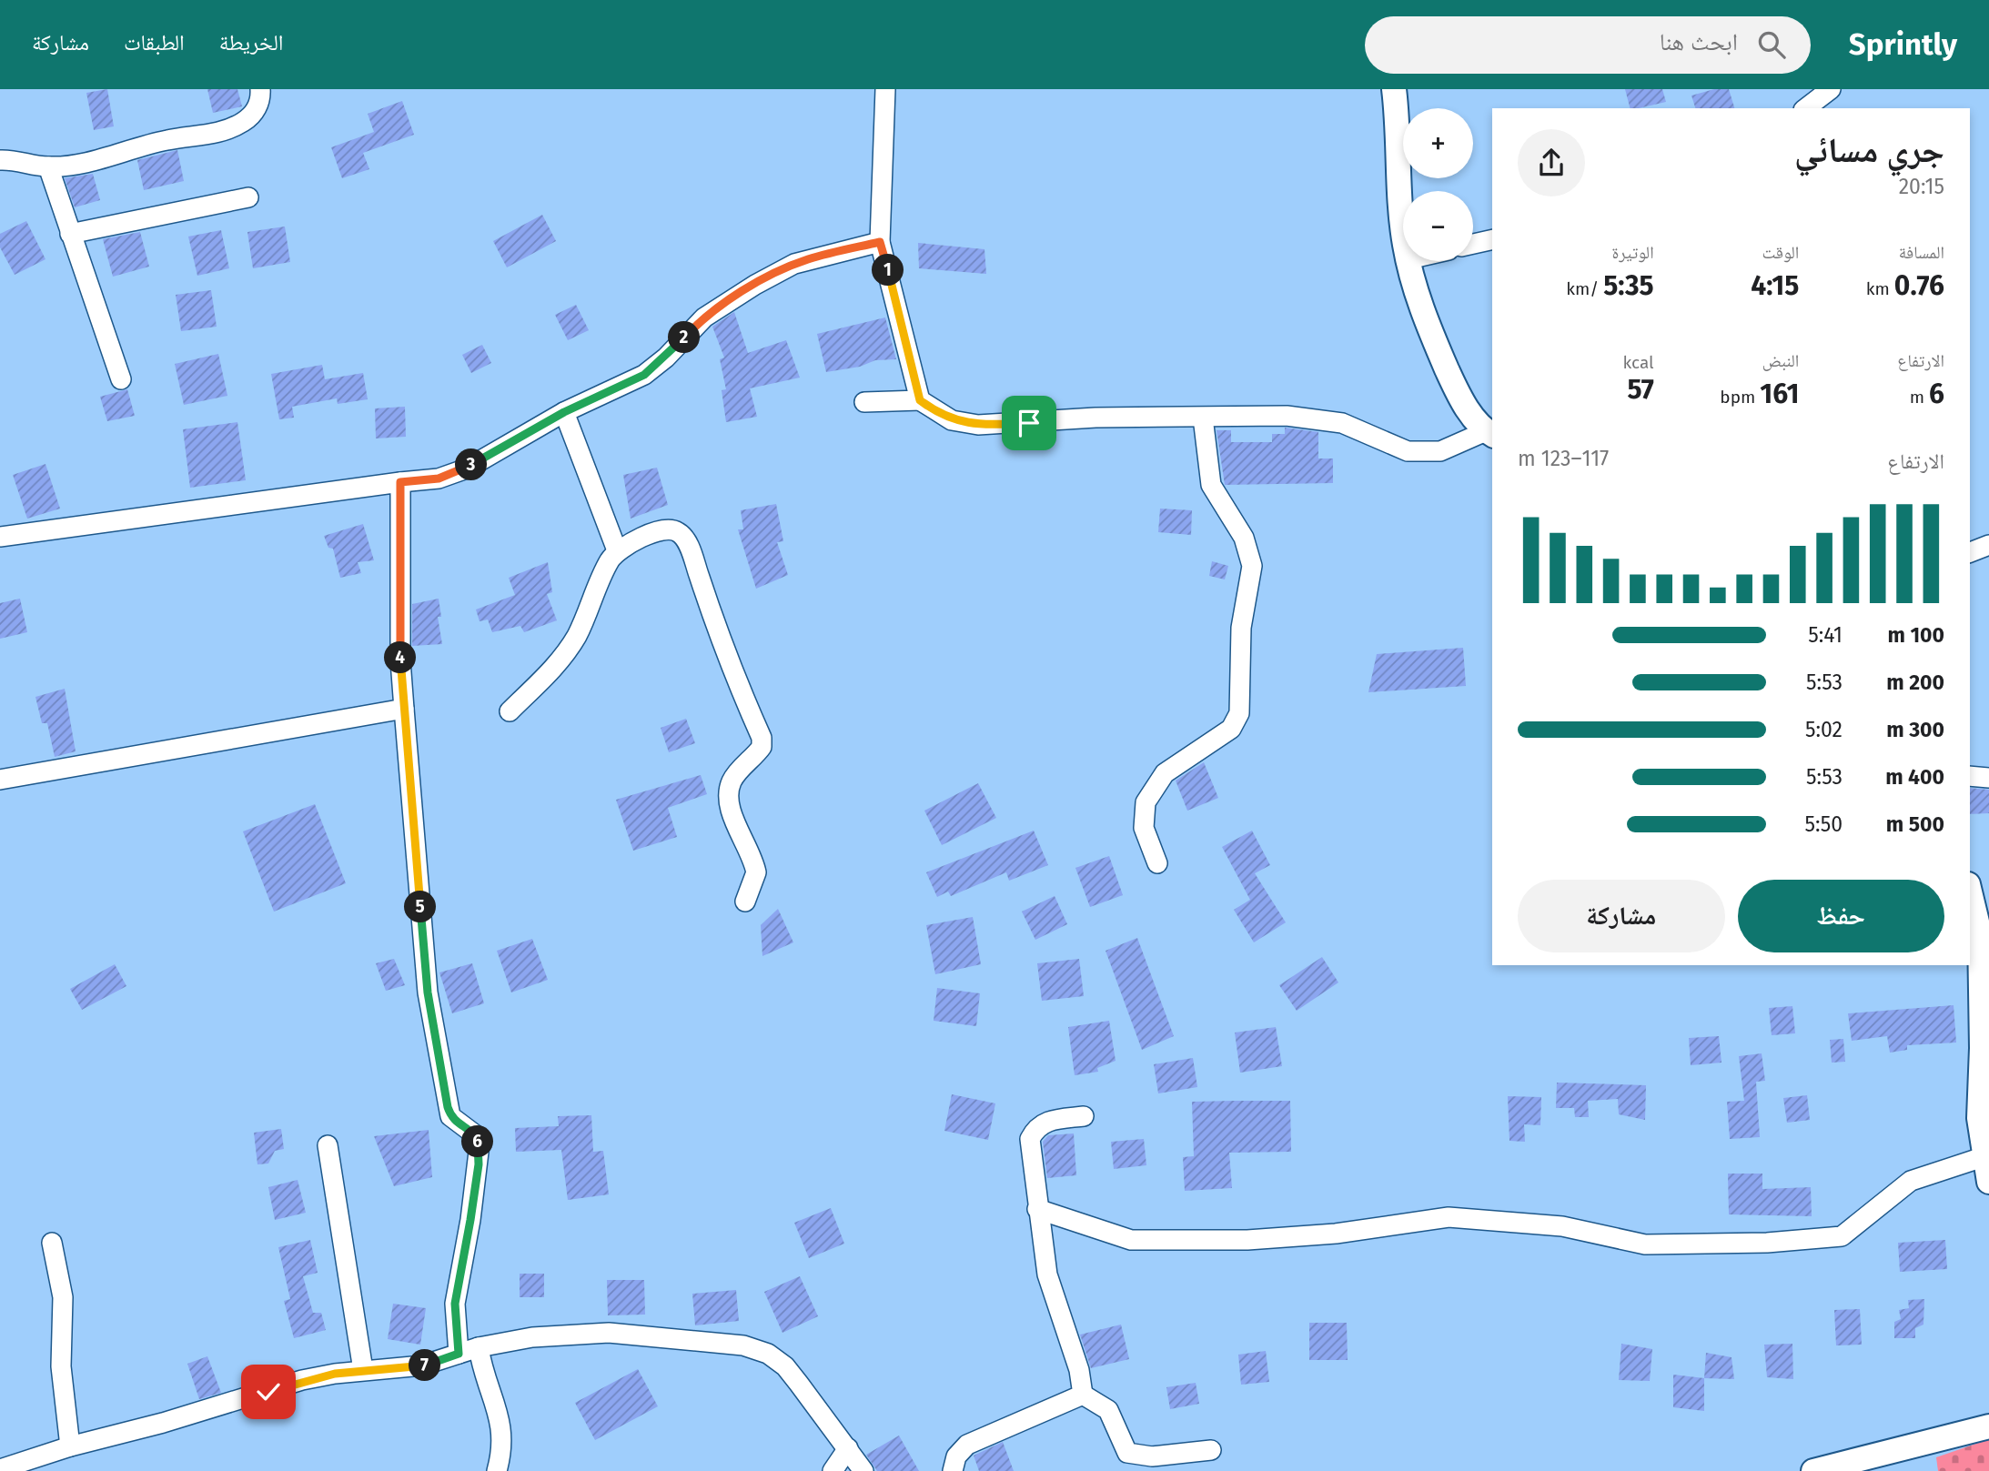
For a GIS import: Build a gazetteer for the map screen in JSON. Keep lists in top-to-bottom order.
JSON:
{
  "page": {
    "header": "Sprintly",
    "search": "ابحث هنا",
    "nav": ["الخريطة", "الطبقات", "مشاركة"],
    "map_buttons": ["+", "−"],
    "heading": ["جري مسائي", "20:15"],
    "stats": [
      ["المسافة", "0.76 km"],
      ["الوقت", "4:15"],
      ["الوتيرة", "5:35 /km"],
      ["الارتفاع", "6 m"],
      ["النبض", "161 bpm"],
      ["kcal", "57"]
    ],
    "pins": [
      "1",
      "2",
      "3",
      "4",
      "5",
      "6",
      "7"
    ],
    "chart": ["الارتفاع", "117–123 m"],
    "list": [
      {
        "name": "100 m",
        "note": "5:41"
      },
      {
        "name": "200 m",
        "note": "5:53"
      },
      {
        "name": "300 m",
        "note": "5:02"
      },
      {
        "name": "400 m",
        "note": "5:53"
      },
      {
        "name": "500 m",
        "note": "5:50"
      }
    ],
    "buttons": ["حفظ", "مشاركة"]
  }
}
